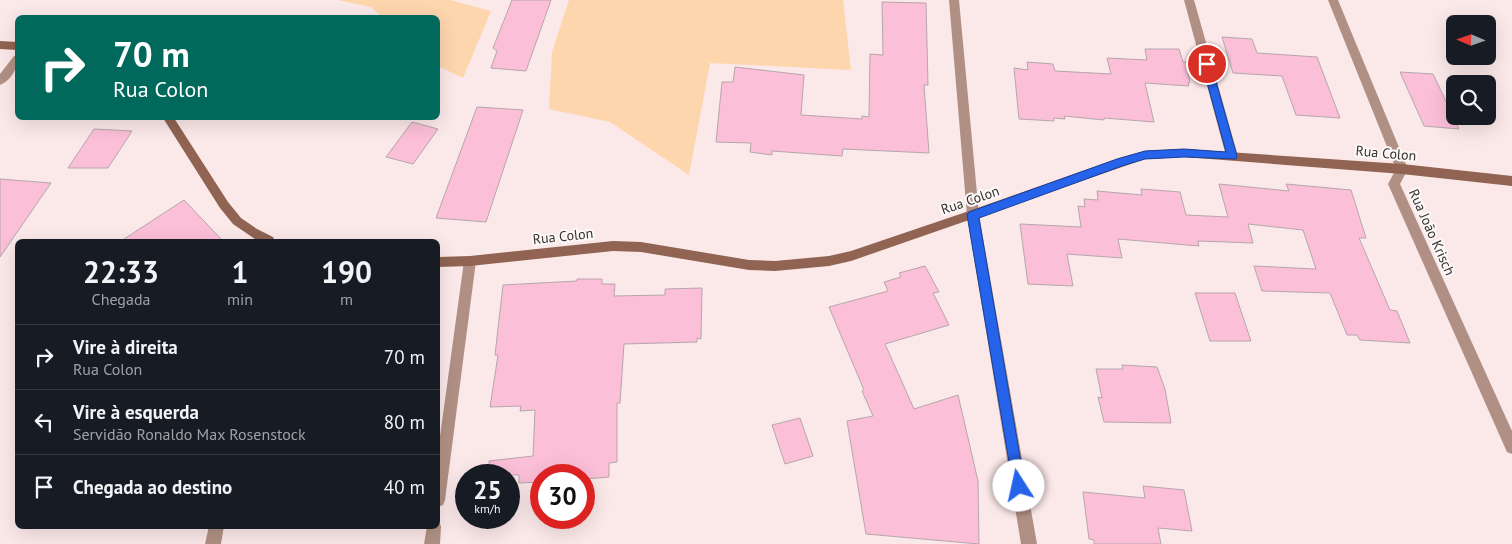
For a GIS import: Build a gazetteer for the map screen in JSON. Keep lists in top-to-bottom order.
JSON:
{
  "streets": {
    "street": ["Rua Colon", "Rua João Krisch"]
  },
  "crossings": [
    ["Rua Colon", "Rua João Krisch"]
  ],
  "north": "left",
  "page": {
    "turn": ["70 m", "Rua Colon"],
    "eta": [
      "22:33",
      "Chegada",
      "1",
      "min",
      "190",
      "m"
    ],
    "list": [
      {
        "name": "Vire à direita",
        "note": "Rua Colon",
        "value": "70 m"
      },
      {
        "name": "Vire à esquerda",
        "note": "Servidão Ronaldo Max Rosenstock",
        "value": "80 m"
      },
      {
        "name": "Chegada ao destino",
        "value": "40 m"
      }
    ],
    "speed": "25 km/h",
    "limit": "30"
  }
}
